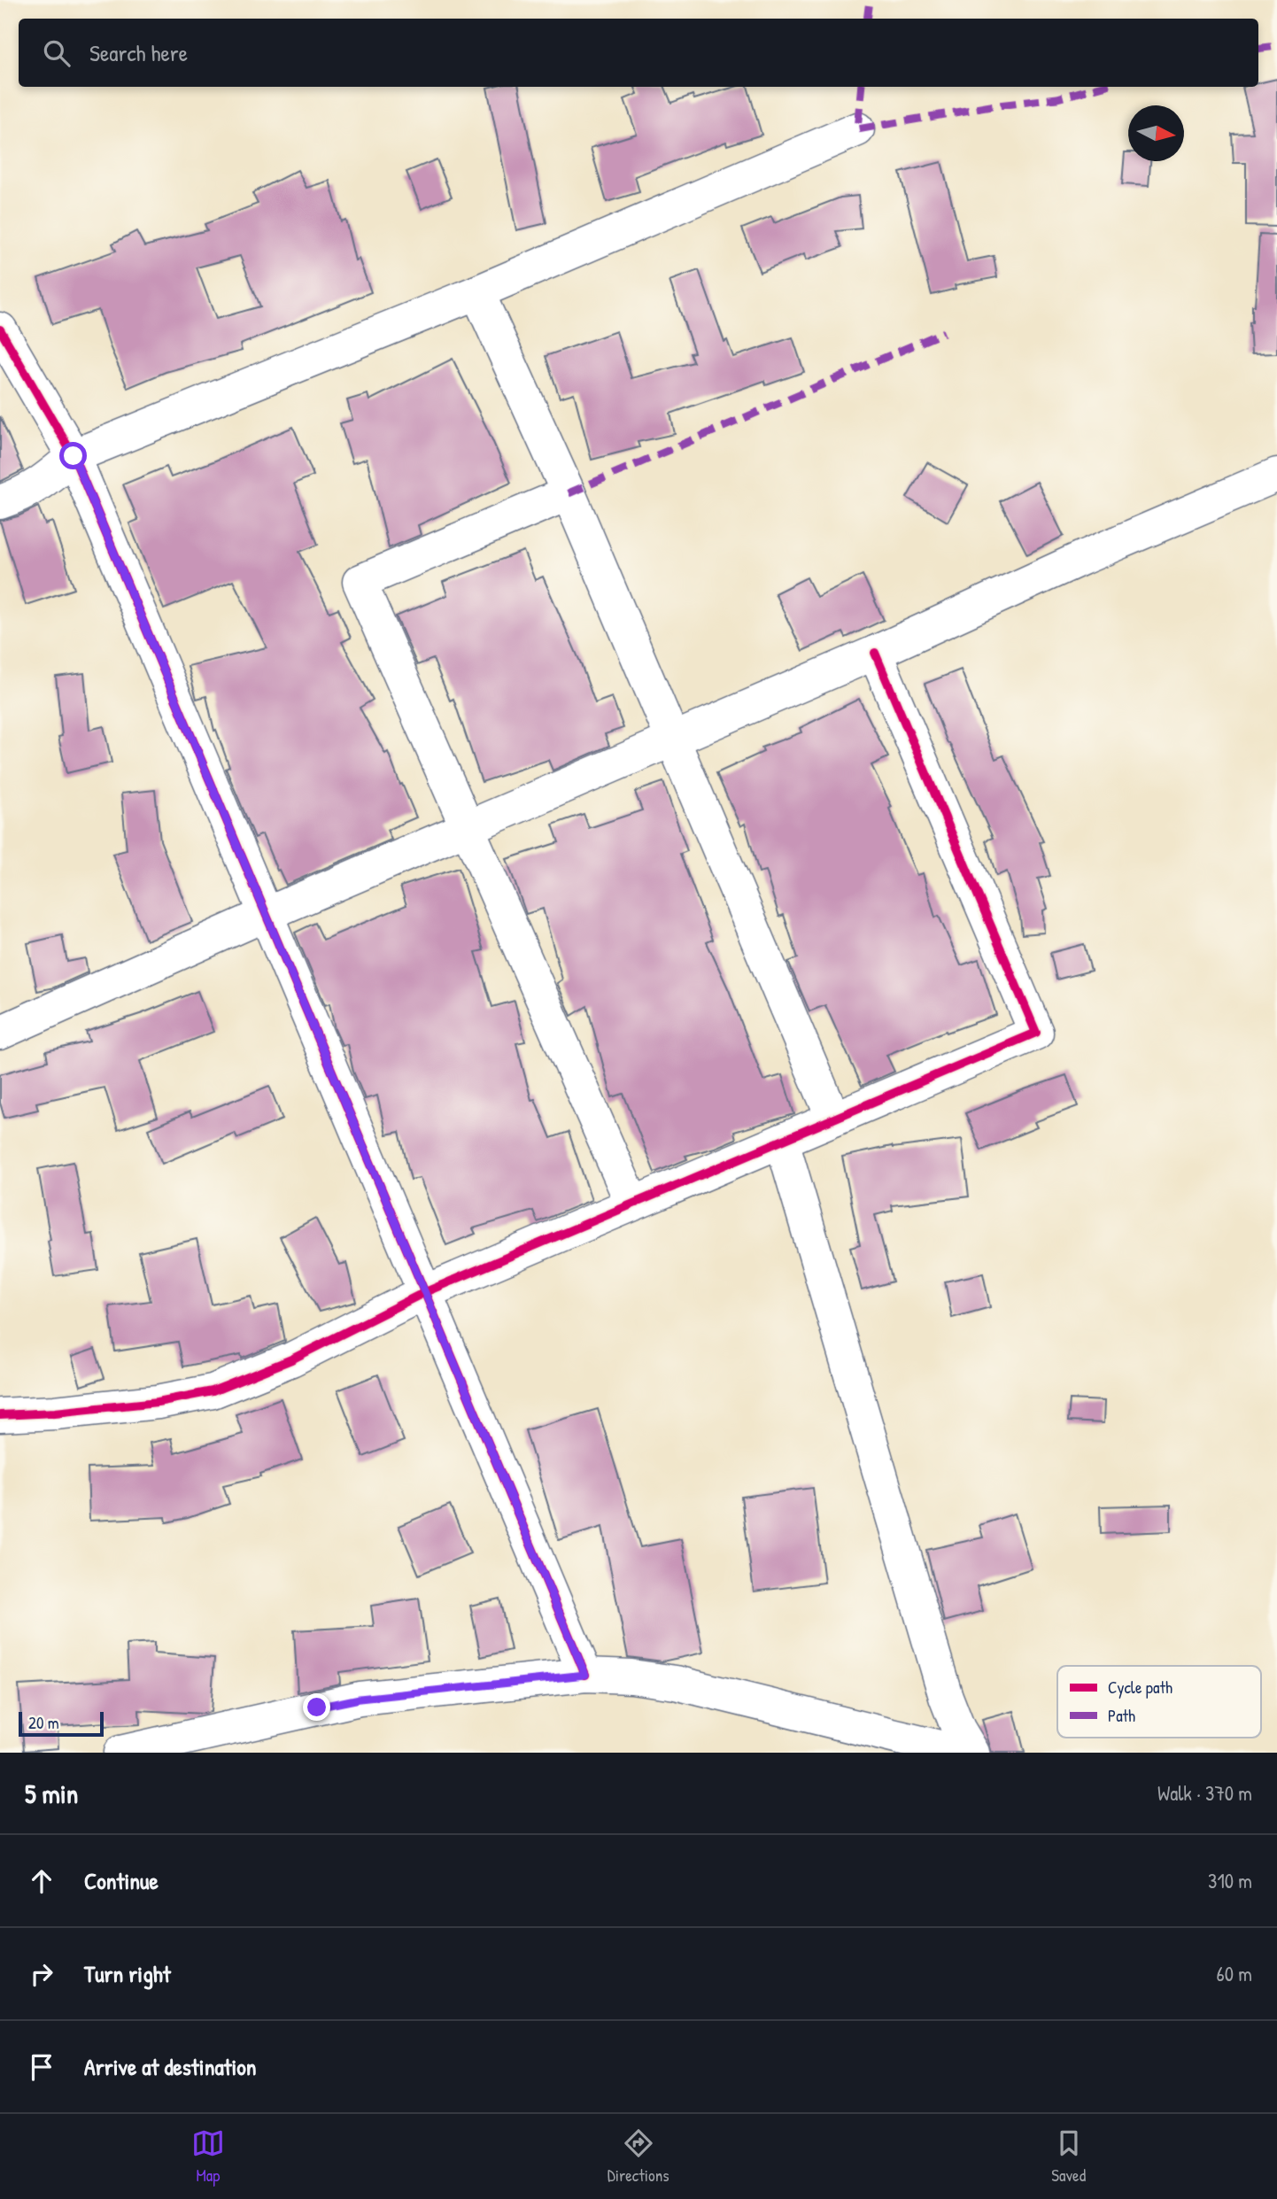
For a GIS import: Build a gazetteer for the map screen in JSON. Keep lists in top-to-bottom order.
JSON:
{
  "legend": ["Cycle path", "Path"],
  "scale_bar": "20 m",
  "north": "right",
  "page": {
    "search": "Search here",
    "scale": "20 m",
    "heading": ["5 min", "Walk · 370 m"],
    "list": [
      ["Continue", "310 m"],
      ["Turn right", "60 m"],
      "Arrive at destination"
    ],
    "nav": ["Map", "Directions", "Saved"]
  }
}
